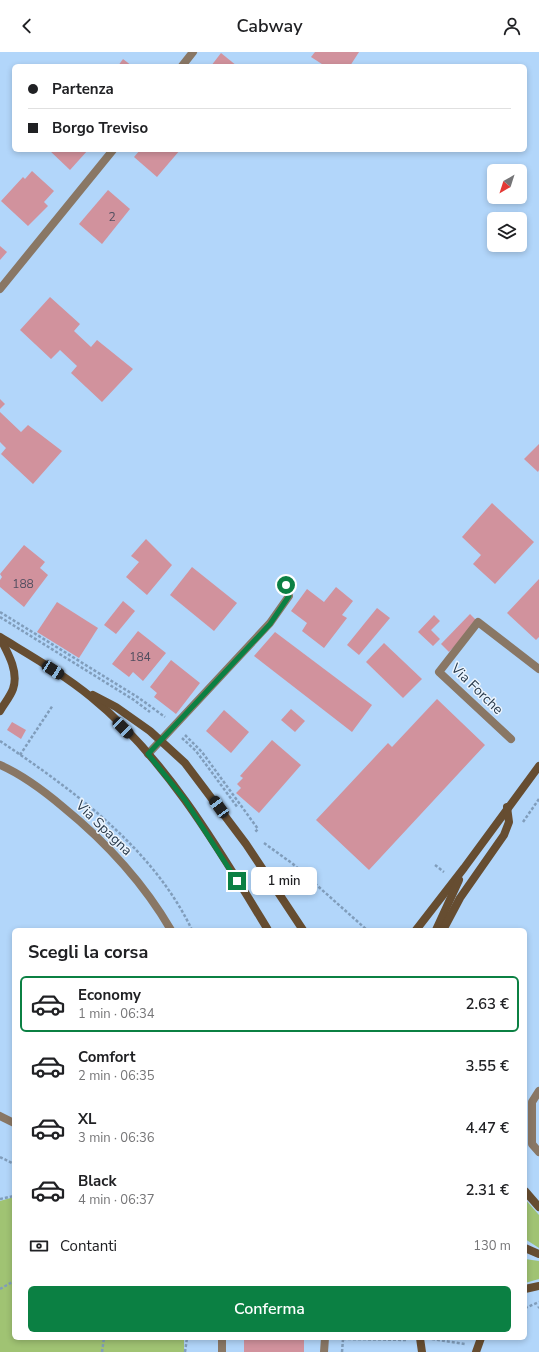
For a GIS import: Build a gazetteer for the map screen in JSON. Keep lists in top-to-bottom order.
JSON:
{
  "streets": {
    "street": ["Via Forche", "Via Spagna"]
  },
  "house_numbers": ["2", "188", "184"],
  "north": "bottom left",
  "page": {
    "header": "Cabway",
    "banner": ["Partenza", "Borgo Treviso"],
    "bubble": "1 min",
    "heading": "Scegli la corsa",
    "list": [
      {
        "name": "Economy",
        "note": "1 min · 06:34",
        "value": "2.63 €"
      },
      {
        "name": "Comfort",
        "note": "2 min · 06:35",
        "value": "3.55 €"
      },
      {
        "name": "XL",
        "note": "3 min · 06:36",
        "value": "4.47 €"
      },
      {
        "name": "Black",
        "note": "4 min · 06:37",
        "value": "2.31 €"
      }
    ],
    "pay": ["Contanti", "130 m"],
    "buttons": "Conferma"
  }
}
